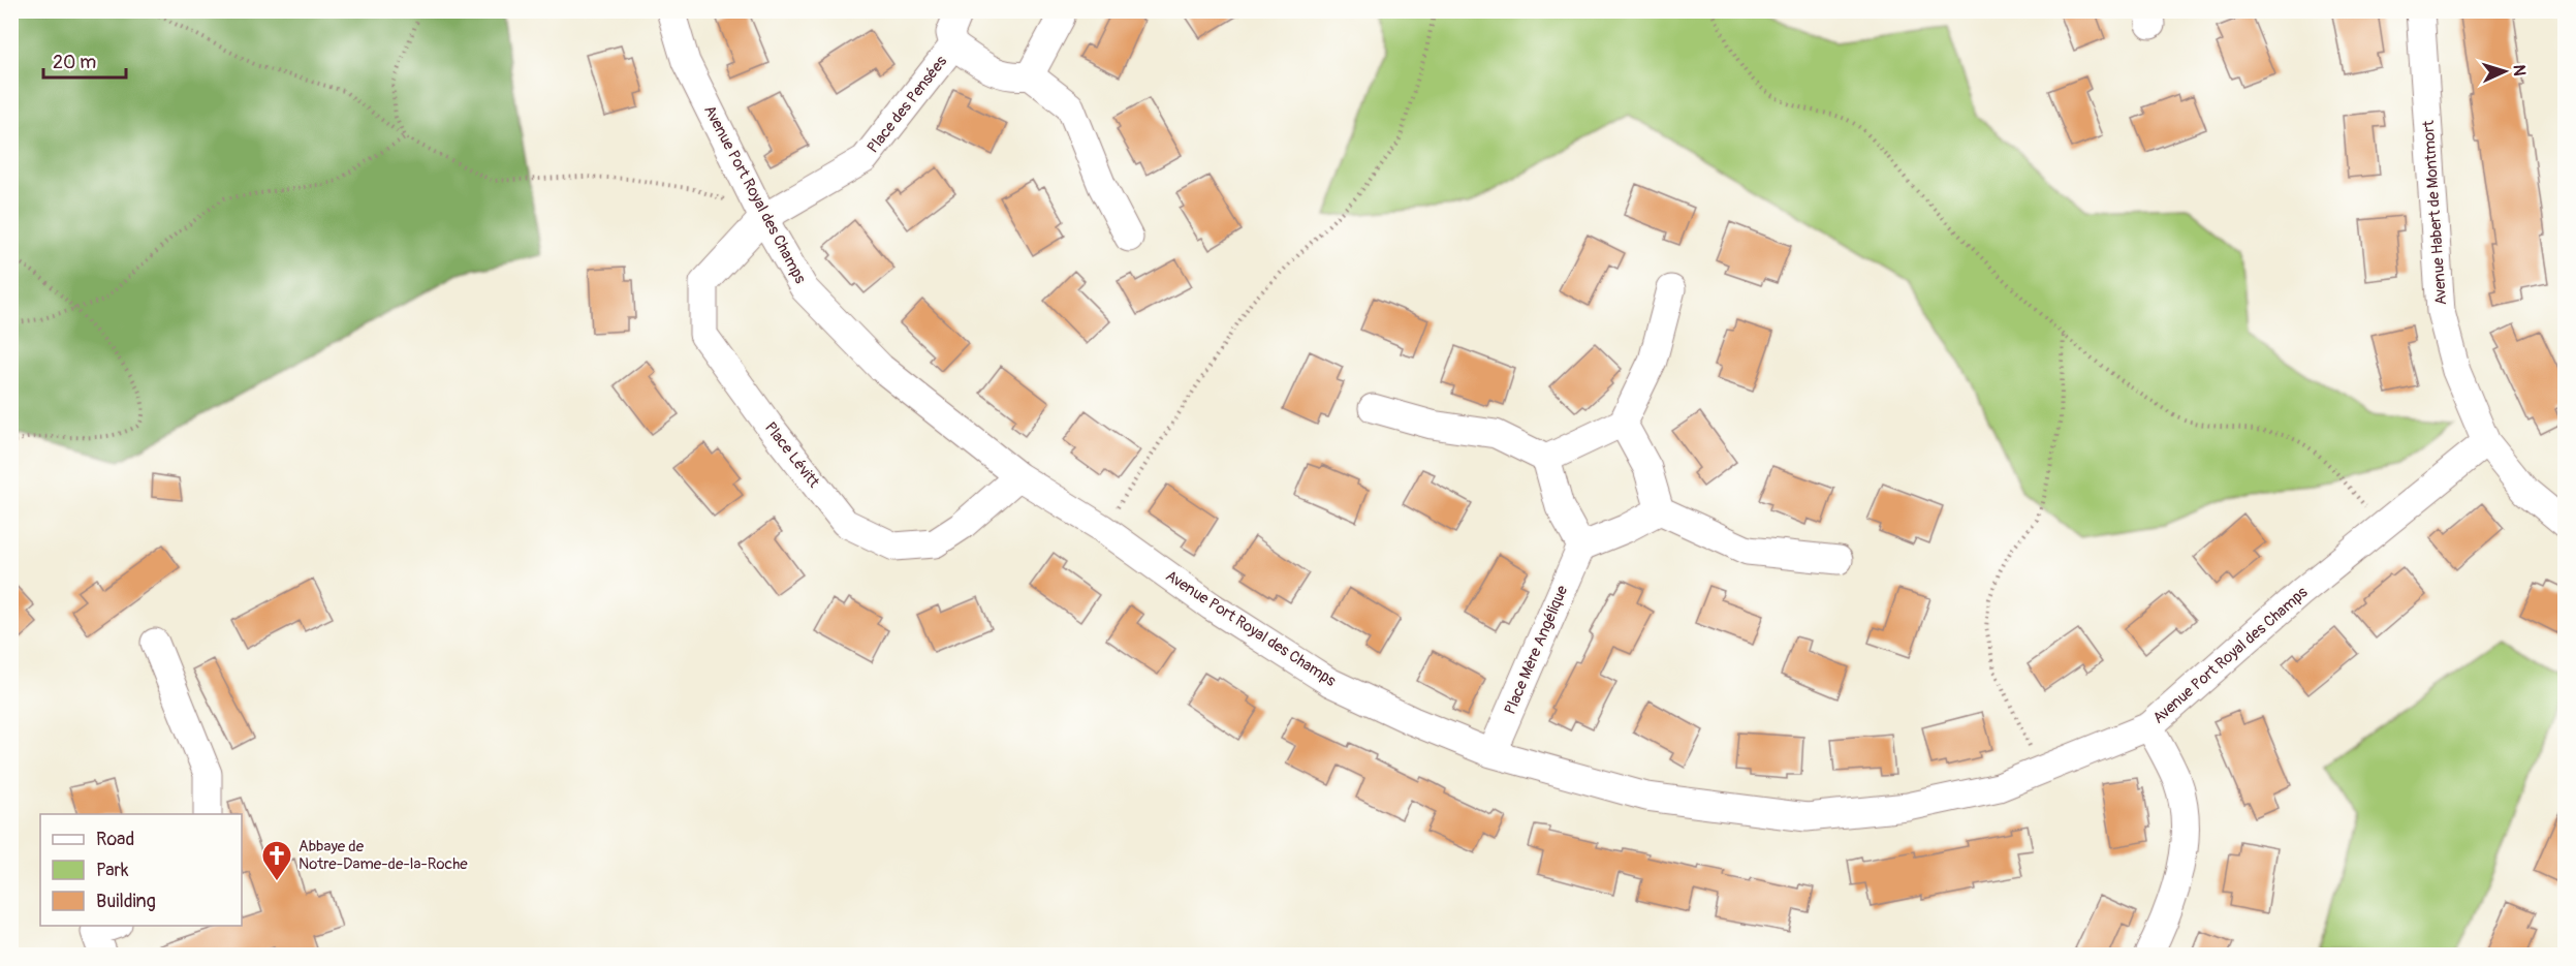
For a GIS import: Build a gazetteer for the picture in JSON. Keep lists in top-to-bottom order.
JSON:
{
  "streets": {
    "street": [
      "Place des Pensées",
      "Avenue Port Royal des Champs",
      "Avenue Habert de Montmort",
      "Place Lévitt",
      "Place Mère Angélique"
    ]
  },
  "crossings": [
    ["Place des Pensées", "Avenue Port Royal des Champs"],
    ["Place des Pensées", "Place Lévitt"],
    ["Avenue Port Royal des Champs", "Avenue Habert de Montmort"],
    ["Avenue Port Royal des Champs", "Place Lévitt"],
    ["Avenue Port Royal des Champs", "Place Mère Angélique"]
  ],
  "places": {
    "church": ["Abbaye de Notre-Dame-de-la-Roche"]
  },
  "legend": ["Road", "Park", "Building"],
  "scale_bar": "20 m",
  "north": "right"
}
